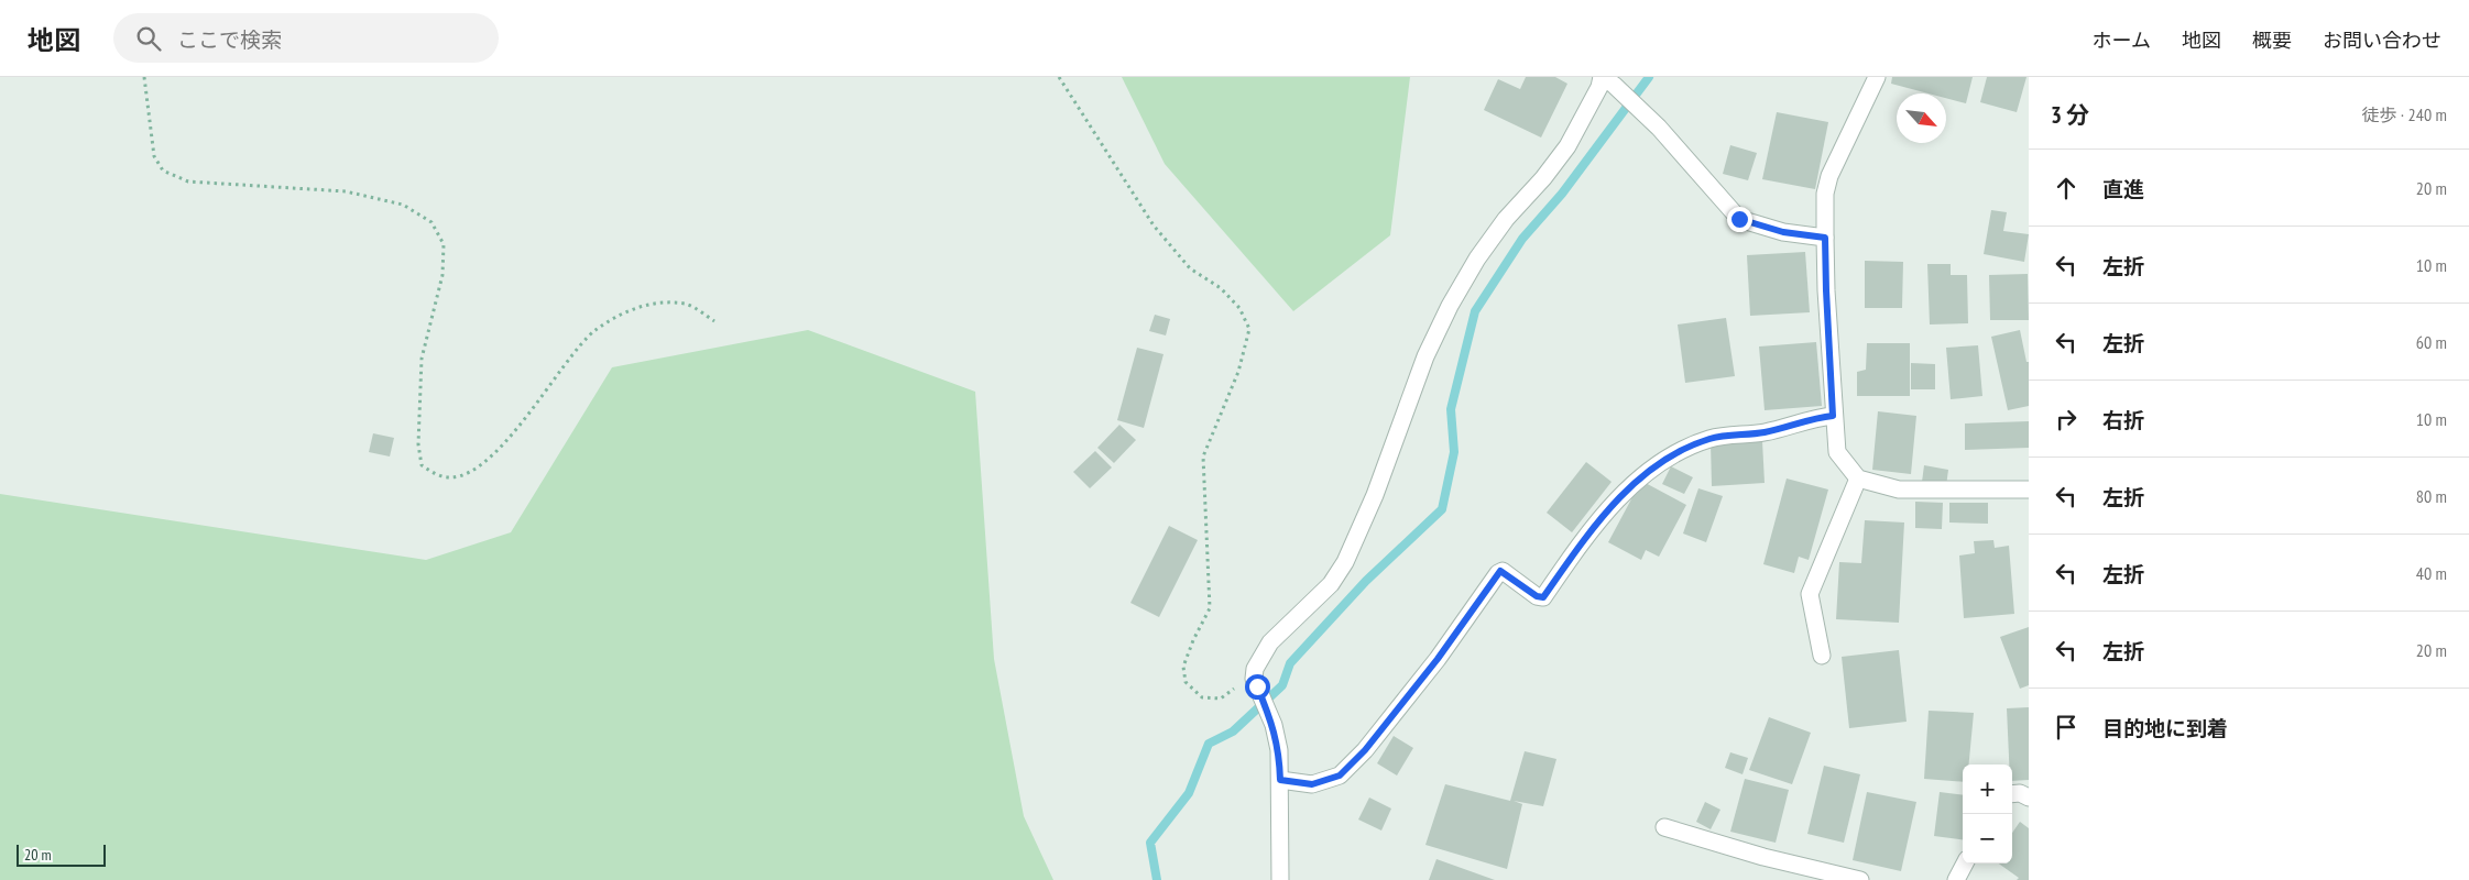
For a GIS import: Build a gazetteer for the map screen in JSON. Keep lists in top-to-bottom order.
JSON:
{
  "scale_bar": "20 m",
  "north": "bottom right",
  "page": {
    "header": "地図",
    "search": "ここで検索",
    "nav": [
      "ホーム",
      "地図",
      "概要",
      "お問い合わせ"
    ],
    "heading": ["3 分", "徒歩 · 240 m"],
    "list": [
      ["直進", "20 m"],
      ["左折", "10 m"],
      ["左折", "60 m"],
      ["右折", "10 m"],
      ["左折", "80 m"],
      ["左折", "40 m"],
      ["左折", "20 m"],
      "目的地に到着"
    ],
    "map_buttons": ["+", "−"],
    "scale": "20 m"
  }
}
